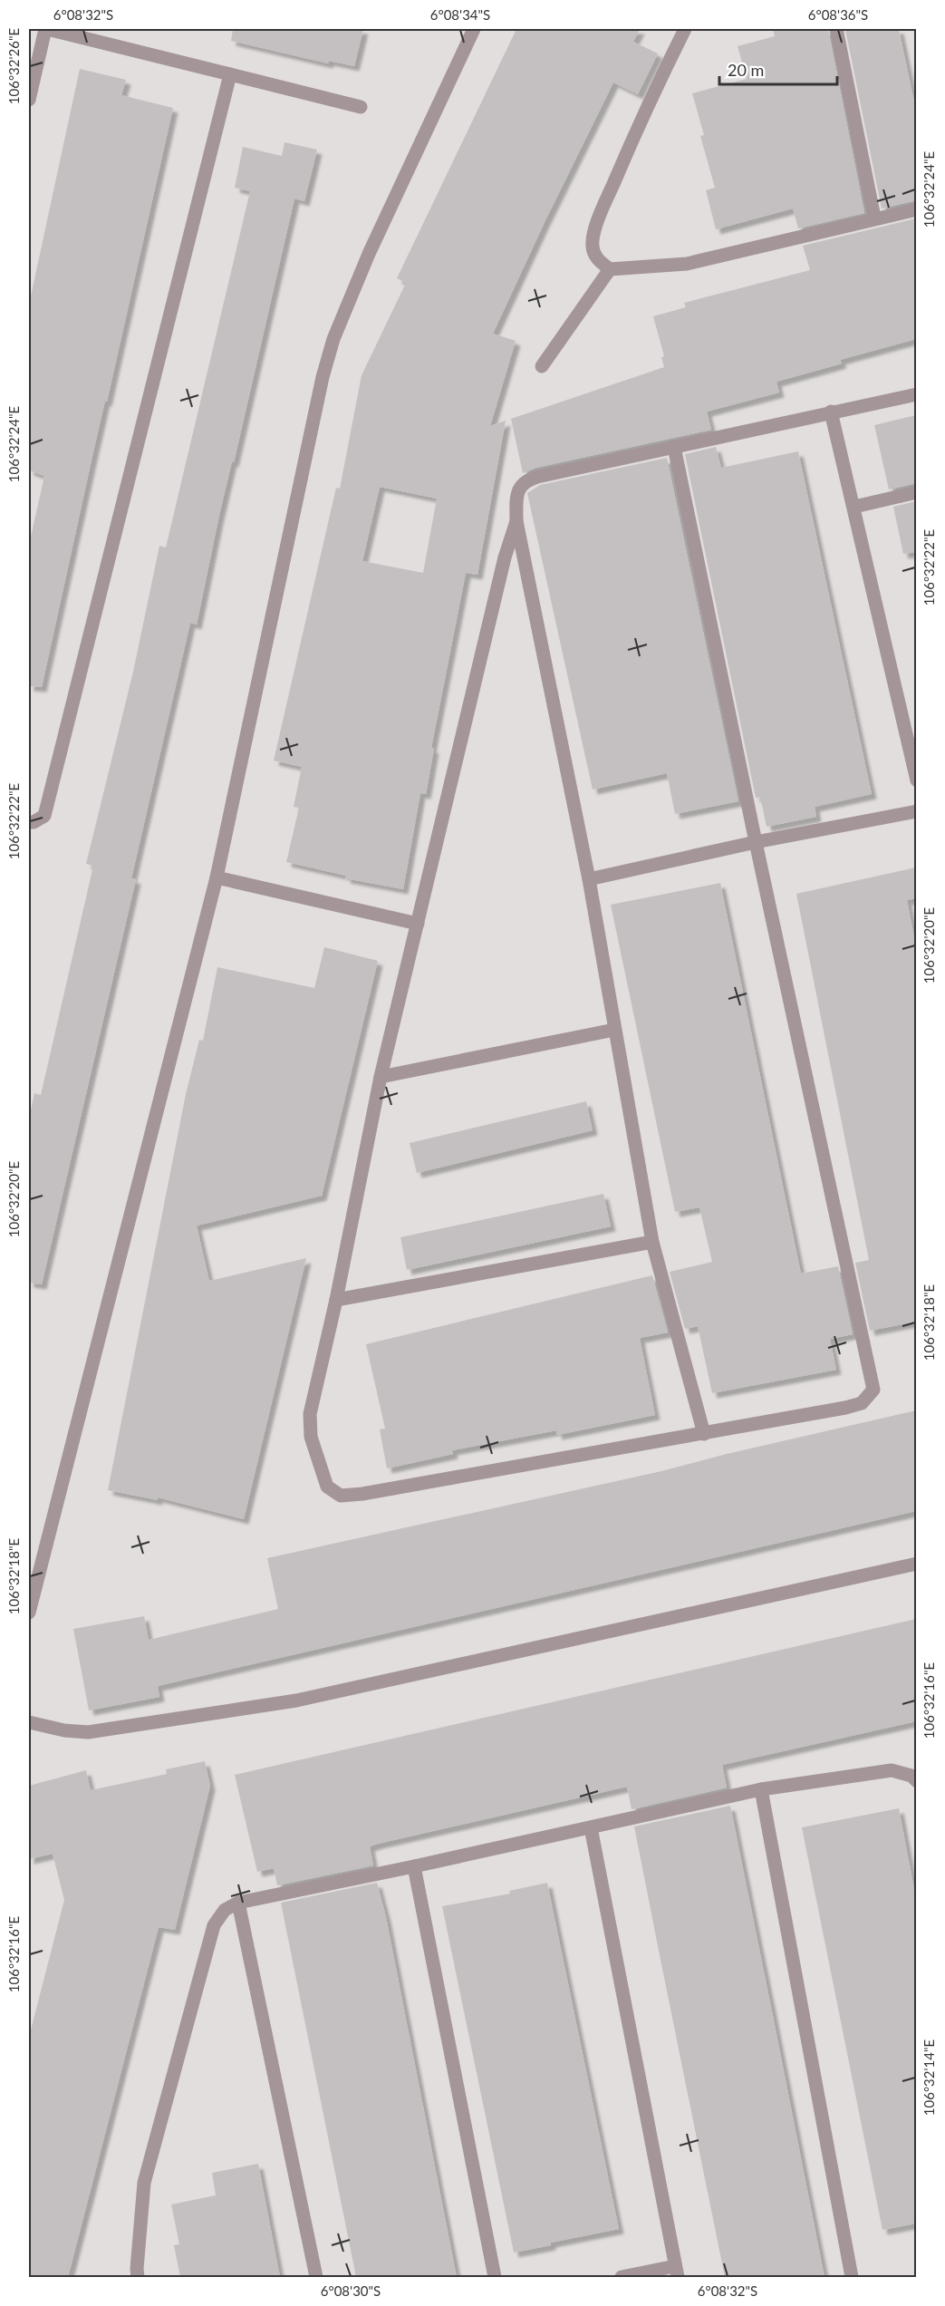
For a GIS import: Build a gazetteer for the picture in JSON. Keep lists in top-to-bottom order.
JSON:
{
  "scale_bar": "20 m",
  "coordinates": [
    "6°08'32\"S",
    "6°08'34\"S",
    "6°08'36\"S",
    "106°32'26\"E",
    "106°32'24\"E",
    "106°32'22\"E",
    "106°32'20\"E",
    "106°32'18\"E",
    "106°32'16\"E",
    "106°32'14\"E",
    "6°08'30\"S"
  ]
}
